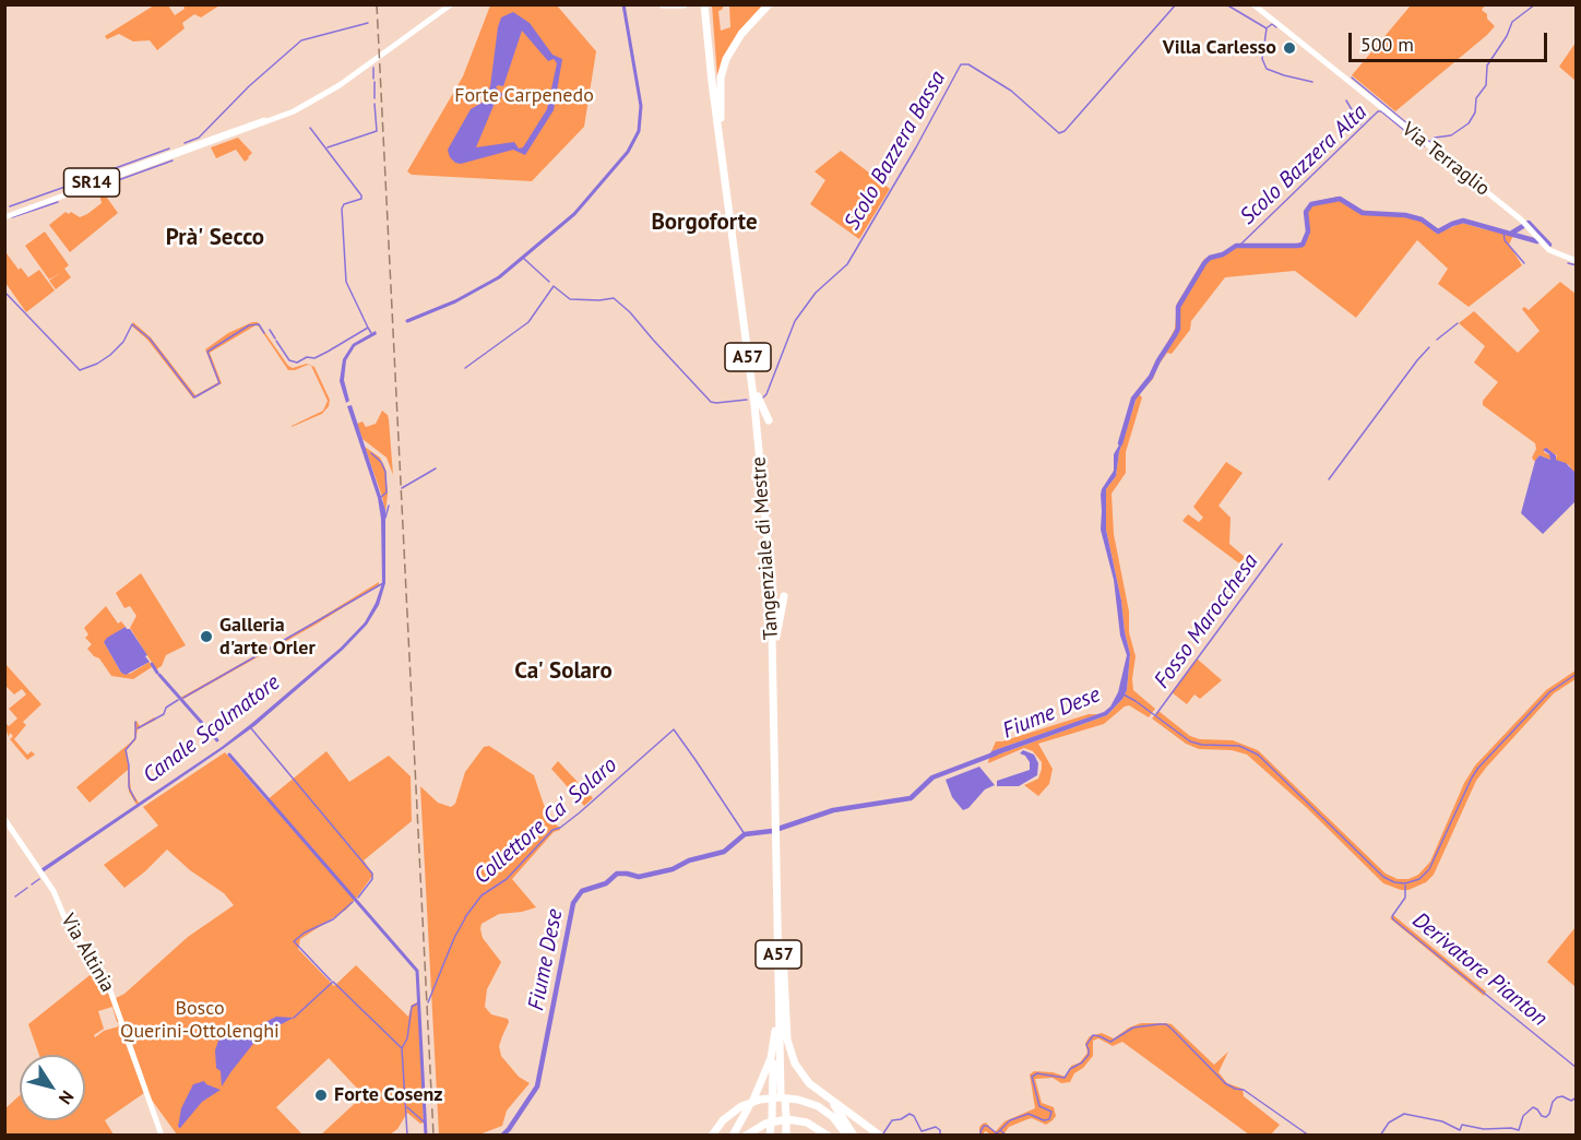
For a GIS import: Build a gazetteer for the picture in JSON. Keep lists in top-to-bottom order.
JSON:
{
  "streets": {
    "highway": ["A57", "Tangenziale di Mestre"],
    "main road": ["Via Terraglio", "SR14", "Via Altinia"]
  },
  "crossings": [
    ["A57", "Tangenziale di Mestre"]
  ],
  "districts": ["Borgoforte", "Prà' Secco", "Ca' Solaro"],
  "water": [
    "Scolo Bazzera Bassa",
    "Scolo Bazzera Alta",
    "Fosso Marocchesa",
    "Fiume Dese",
    "Canale Scolmatore",
    "Collettore Ca' Solaro",
    "Derivatore Pianton"
  ],
  "parks": ["Forte Carpenedo", "Bosco Querini-Ottolenghi"],
  "places": ["Villa Carlesso", "Galleria d'arte Orler", "Forte Cosenz"],
  "scale_bar": "500 m",
  "north": "bottom right"
}
